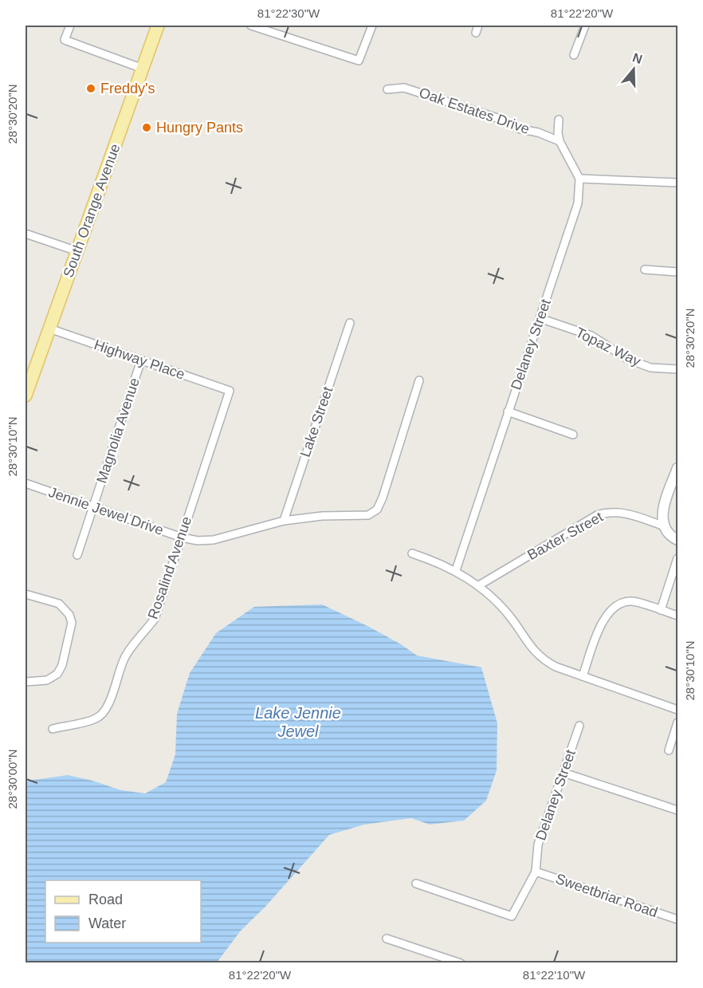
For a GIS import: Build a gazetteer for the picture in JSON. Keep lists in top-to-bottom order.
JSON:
{
  "streets": {
    "main road": ["South Orange Avenue"],
    "street": [
      "Oak Estates Drive",
      "Delaney Street",
      "Topaz Way",
      "Highway Place",
      "Lake Street",
      "Magnolia Avenue",
      "Jennie Jewel Drive",
      "Baxter Street",
      "Rosalind Avenue",
      "Sweetbriar Road"
    ]
  },
  "crossings": [
    ["South Orange Avenue", "Highway Place"],
    ["Delaney Street", "Topaz Way"],
    ["Delaney Street", "Sweetbriar Road"],
    ["Highway Place", "Magnolia Avenue"],
    ["Highway Place", "Rosalind Avenue"],
    ["Lake Street", "Jennie Jewel Drive"],
    ["Magnolia Avenue", "Jennie Jewel Drive"],
    ["Jennie Jewel Drive", "Rosalind Avenue"]
  ],
  "water": ["Lake Jennie Jewel"],
  "places": ["Freddy's", "Hungry Pants"],
  "legend": ["Road", "Water"],
  "north": "top",
  "coordinates": [
    "81°22'30\"W",
    "81°22'20\"W",
    "28°30'20\"N",
    "28°30'10\"N",
    "28°30'00\"N",
    "81°22'10\"W"
  ]
}
